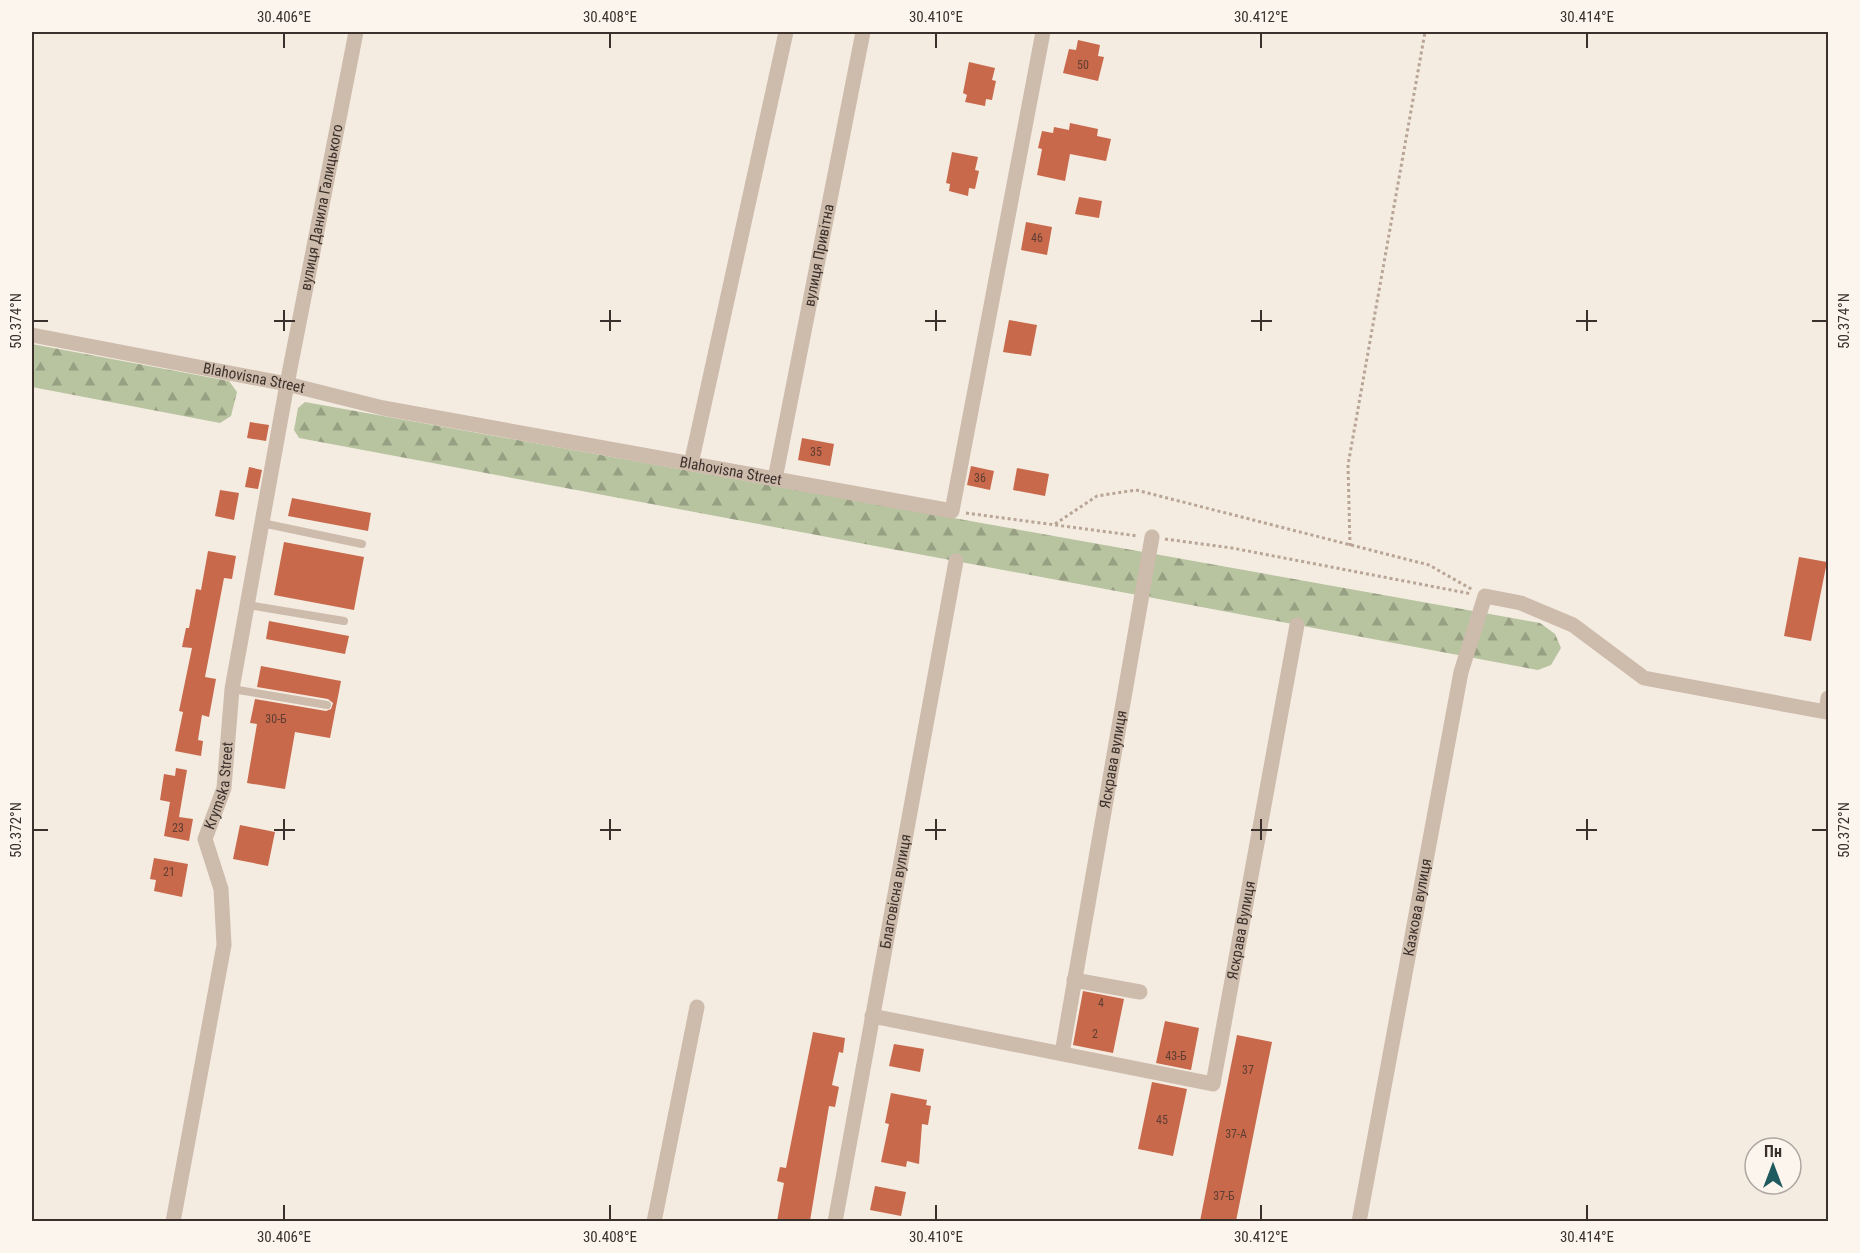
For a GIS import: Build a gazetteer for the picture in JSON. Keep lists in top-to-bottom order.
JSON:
{
  "streets": {
    "street": [
      "вулиця Данила Галицького",
      "вулиця Привітна",
      "Blahovisna Street",
      "Яскрава вулиця",
      "Krymska Street",
      "Благовісна вулиця",
      "Казкова вулиця",
      "Яскрава Вулиця"
    ]
  },
  "crossings": [
    ["вулиця Данила Галицького", "Blahovisna Street"],
    ["вулиця Данила Галицького", "Krymska Street"],
    ["вулиця Привітна", "Blahovisna Street"],
    ["Blahovisna Street", "Krymska Street"],
    ["Яскрава вулиця", "Яскрава Вулиця"]
  ],
  "house_numbers": [
    "50",
    "46",
    "35",
    "36",
    "30-Б",
    "23",
    "21",
    "4",
    "2",
    "43-Б",
    "37",
    "45",
    "37-А",
    "37-Б"
  ],
  "north": "top",
  "coordinates": [
    "30.406°E",
    "30.408°E",
    "30.410°E",
    "30.412°E",
    "30.414°E",
    "50.374°N",
    "50.372°N"
  ]
}
